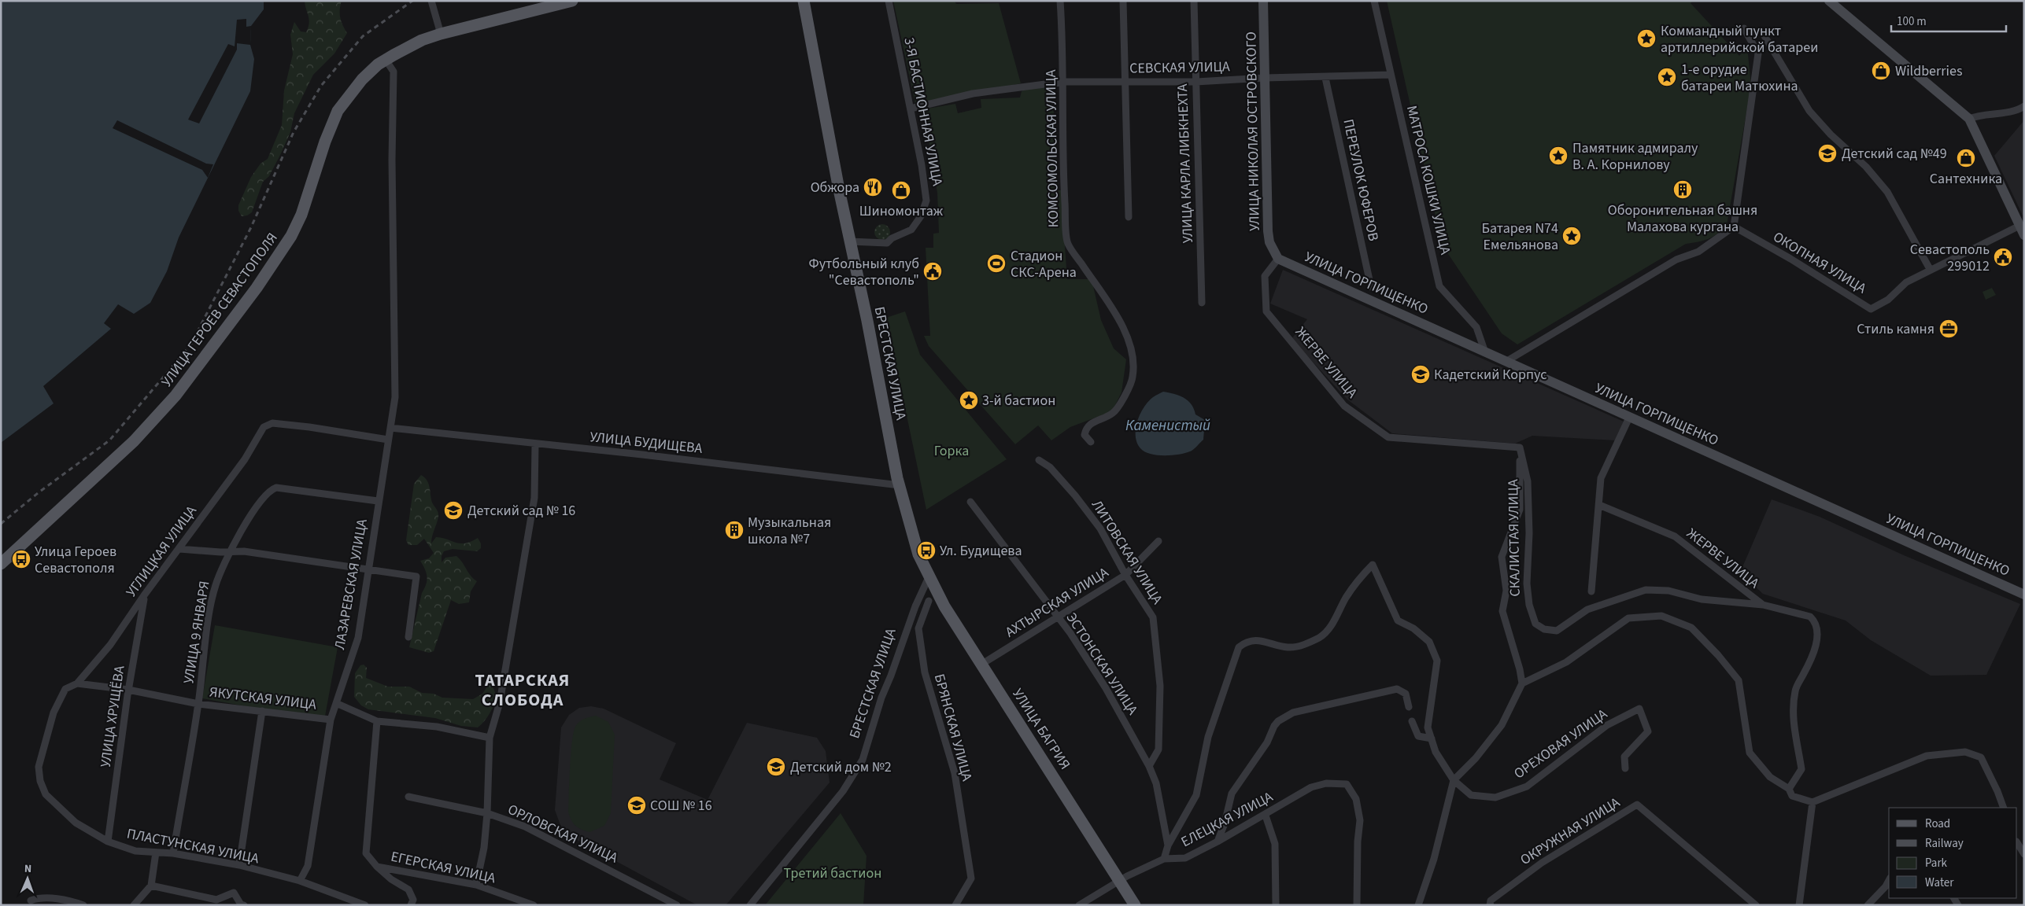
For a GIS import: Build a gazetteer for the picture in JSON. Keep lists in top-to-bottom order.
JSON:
{
  "streets": {
    "main road": [
      "УЛИЦА НИКОЛАЯ ОСТРОВСКОГО",
      "УЛИЦА ГОРПИЩЕНКО",
      "УЛИЦА ГЕРОЕВ СЕВАСТОПОЛЯ",
      "БРЕСТСКАЯ УЛИЦА",
      "УЛИЦА БАГРИЯ"
    ],
    "street": [
      "СЕВСКАЯ УЛИЦА",
      "3-Я БАСТИОННАЯ УЛИЦА",
      "КОМСОМОЛЬСКАЯ УЛИЦА",
      "УЛИЦА КАРЛА ЛИБКНЕХТА",
      "ПЕРЕУЛОК ЮФЕРОВ",
      "МАТРОСА КОШКИ УЛИЦА",
      "ОКОПНАЯ УЛИЦА",
      "ЖЕРВЕ УЛИЦА",
      "УЛИЦА БУДИЩЕВА",
      "СКАЛИСТАЯ УЛИЦА",
      "УГЛИЦКАЯ УЛИЦА",
      "ЛИТОВСКАЯ УЛИЦА",
      "ЛАЗАРЕВСКАЯ УЛИЦА",
      "АХТЫРСКАЯ УЛИЦА",
      "УЛИЦА 9 ЯНВАРЯ",
      "ЭСТОНСКАЯ УЛИЦА",
      "ЯКУТСКАЯ УЛИЦА",
      "УЛИЦА ХРУЩЁВА",
      "БРЯНСКАЯ УЛИЦА",
      "ОРЕХОВАЯ УЛИЦА",
      "ЕЛЕЦКАЯ УЛИЦА",
      "ОКРУЖНАЯ УЛИЦА",
      "ОРЛОВСКАЯ УЛИЦА",
      "ПЛАСТУНСКАЯ УЛИЦА",
      "ЕГЕРСКАЯ УЛИЦА"
    ]
  },
  "crossings": [
    ["СЕВСКАЯ УЛИЦА", "3-Я БАСТИОННАЯ УЛИЦА"],
    ["СЕВСКАЯ УЛИЦА", "УЛИЦА НИКОЛАЯ ОСТРОВСКОГО"],
    ["СЕВСКАЯ УЛИЦА", "КОМСОМОЛЬСКАЯ УЛИЦА"],
    ["СЕВСКАЯ УЛИЦА", "УЛИЦА КАРЛА ЛИБКНЕХТА"],
    ["СЕВСКАЯ УЛИЦА", "ПЕРЕУЛОК ЮФЕРОВ"],
    ["СЕВСКАЯ УЛИЦА", "МАТРОСА КОШКИ УЛИЦА"],
    ["3-Я БАСТИОННАЯ УЛИЦА", "БРЕСТСКАЯ УЛИЦА"],
    ["УЛИЦА НИКОЛАЯ ОСТРОВСКОГО", "УЛИЦА ГОРПИЩЕНКО"],
    ["УЛИЦА НИКОЛАЯ ОСТРОВСКОГО", "ЖЕРВЕ УЛИЦА"],
    ["МАТРОСА КОШКИ УЛИЦА", "УЛИЦА ГОРПИЩЕНКО"],
    ["УЛИЦА ГОРПИЩЕНКО", "ЖЕРВЕ УЛИЦА"],
    ["УЛИЦА ГЕРОЕВ СЕВАСТОПОЛЯ", "ЛАЗАРЕВСКАЯ УЛИЦА"],
    ["ЖЕРВЕ УЛИЦА", "СКАЛИСТАЯ УЛИЦА"],
    ["БРЕСТСКАЯ УЛИЦА", "УЛИЦА БУДИЩЕВА"],
    ["БРЕСТСКАЯ УЛИЦА", "УЛИЦА БАГРИЯ"],
    ["УЛИЦА БУДИЩЕВА", "ЛАЗАРЕВСКАЯ УЛИЦА"],
    ["УГЛИЦКАЯ УЛИЦА", "ЛАЗАРЕВСКАЯ УЛИЦА"],
    ["УГЛИЦКАЯ УЛИЦА", "ЯКУТСКАЯ УЛИЦА"],
    ["УГЛИЦКАЯ УЛИЦА", "УЛИЦА ХРУЩЁВА"],
    ["УГЛИЦКАЯ УЛИЦА", "ПЛАСТУНСКАЯ УЛИЦА"],
    ["ЛИТОВСКАЯ УЛИЦА", "АХТЫРСКАЯ УЛИЦА"],
    ["ЛИТОВСКАЯ УЛИЦА", "ЭСТОНСКАЯ УЛИЦА"],
    ["ЛАЗАРЕВСКАЯ УЛИЦА", "УЛИЦА 9 ЯНВАРЯ"],
    ["ЛАЗАРЕВСКАЯ УЛИЦА", "ЯКУТСКАЯ УЛИЦА"],
    ["ЛАЗАРЕВСКАЯ УЛИЦА", "ПЛАСТУНСКАЯ УЛИЦА"],
    ["АХТЫРСКАЯ УЛИЦА", "ЭСТОНСКАЯ УЛИЦА"],
    ["АХТЫРСКАЯ УЛИЦА", "УЛИЦА БАГРИЯ"],
    ["УЛИЦА 9 ЯНВАРЯ", "ЯКУТСКАЯ УЛИЦА"],
    ["УЛИЦА 9 ЯНВАРЯ", "ПЛАСТУНСКАЯ УЛИЦА"],
    ["ЭСТОНСКАЯ УЛИЦА", "ЕЛЕЦКАЯ УЛИЦА"],
    ["ЯКУТСКАЯ УЛИЦА", "УЛИЦА ХРУЩЁВА"],
    ["УЛИЦА ХРУЩЁВА", "ПЛАСТУНСКАЯ УЛИЦА"],
    ["УЛИЦА БАГРИЯ", "ЕЛЕЦКАЯ УЛИЦА"]
  ],
  "districts": ["ТАТАРСКАЯ СЛОБОДА"],
  "water": ["Каменистый"],
  "parks": ["Горка", "Третий бастион"],
  "places": {
    "place": [
      "Коммандный пункт артиллерийской батареи",
      "1-е орудие батареи Матюхина",
      "Памятник адмиралу В. А. Корнилову",
      "Батарея N74 Емельянова",
      "3-й бастион"
    ],
    "shop": ["Wildberries", "Сантехника", "Шиномонтаж"],
    "school or university": [
      "Детский сад №49",
      "Кадетский Корпус",
      "Детский сад № 16",
      "Детский дом №2",
      "СОШ № 16"
    ],
    "restaurant": ["Обжора"],
    "building": ["Оборонительная башня Малахова кургана", "Музыкальная школа №7"],
    "public building": ["Севастополь 299012", "Футбольный клуб \"Севастополь\""],
    "sports": ["Стадион СКС-Арена"],
    "office": ["Стиль камня"],
    "bus stop": ["Ул. Будищева", "Улица Героев Севастополя"]
  },
  "legend": [
    "Road",
    "Railway",
    "Park",
    "Water"
  ],
  "scale_bar": "100 m",
  "north": "top"
}
